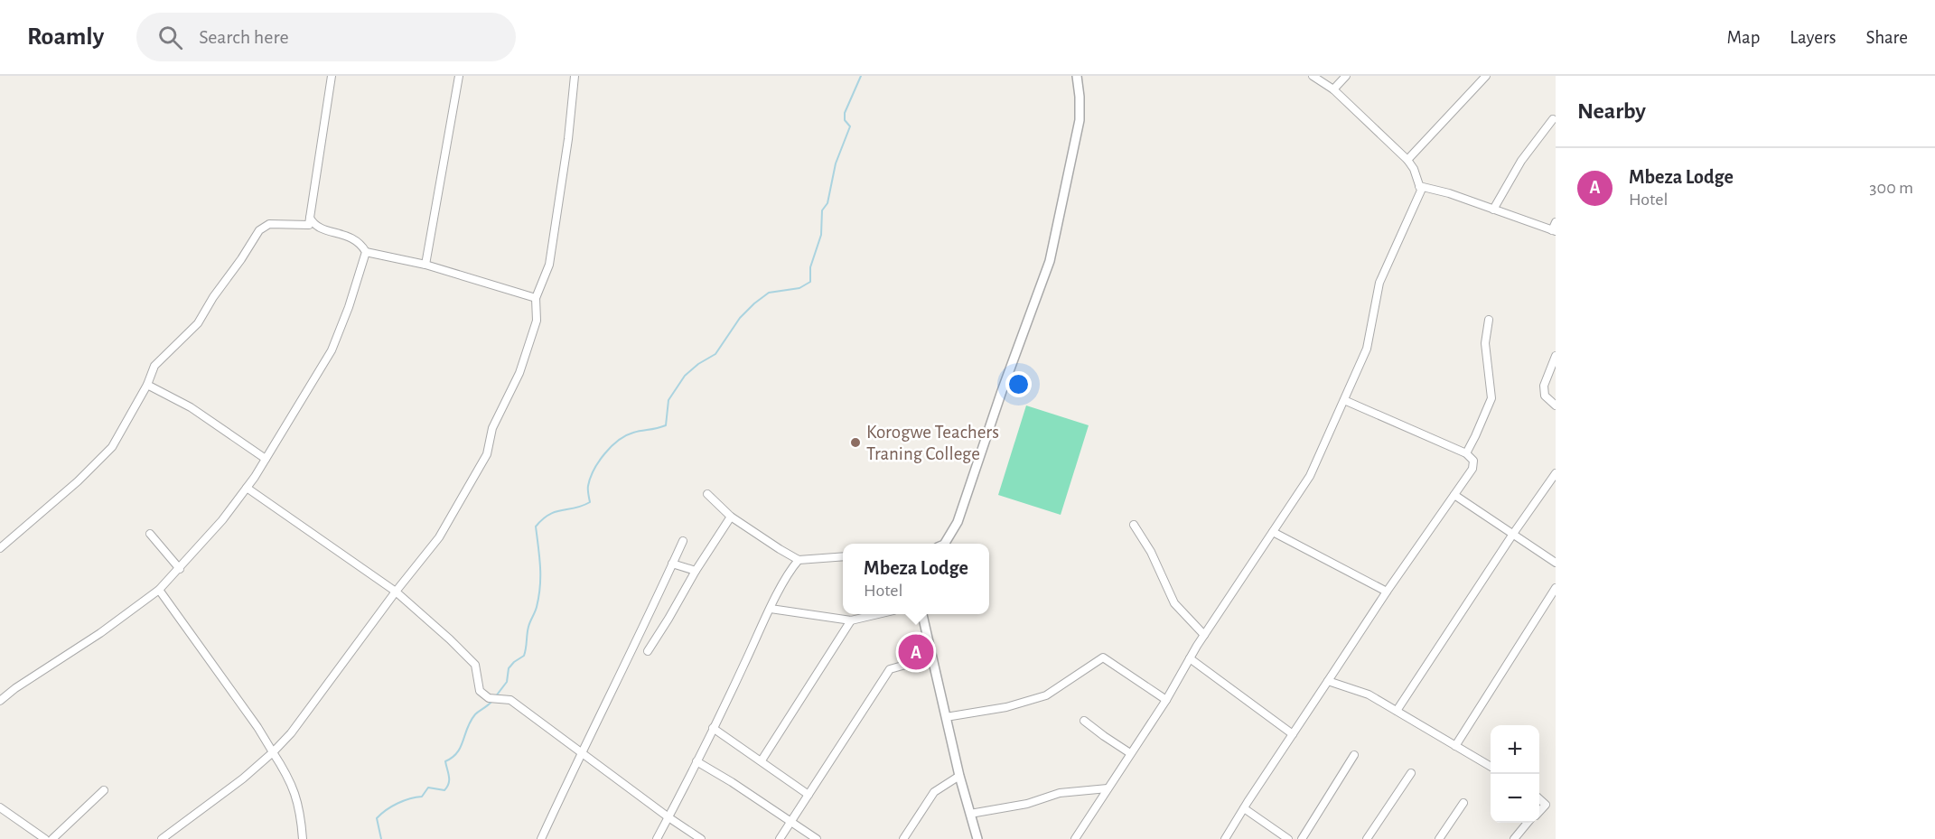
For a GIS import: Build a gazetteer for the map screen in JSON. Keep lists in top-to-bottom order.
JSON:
{
  "places": ["Korogwe Teachers Traning College"],
  "page": {
    "header": "Roamly",
    "search": "Search here",
    "nav": ["Map", "Layers", "Share"],
    "heading": "Nearby",
    "list": [
      {
        "mark": "A",
        "name": "Mbeza Lodge",
        "note": "Hotel",
        "value": "300 m"
      }
    ],
    "popup": ["Mbeza Lodge", "Hotel"],
    "pins": "A",
    "map_buttons": ["+", "−"]
  }
}
